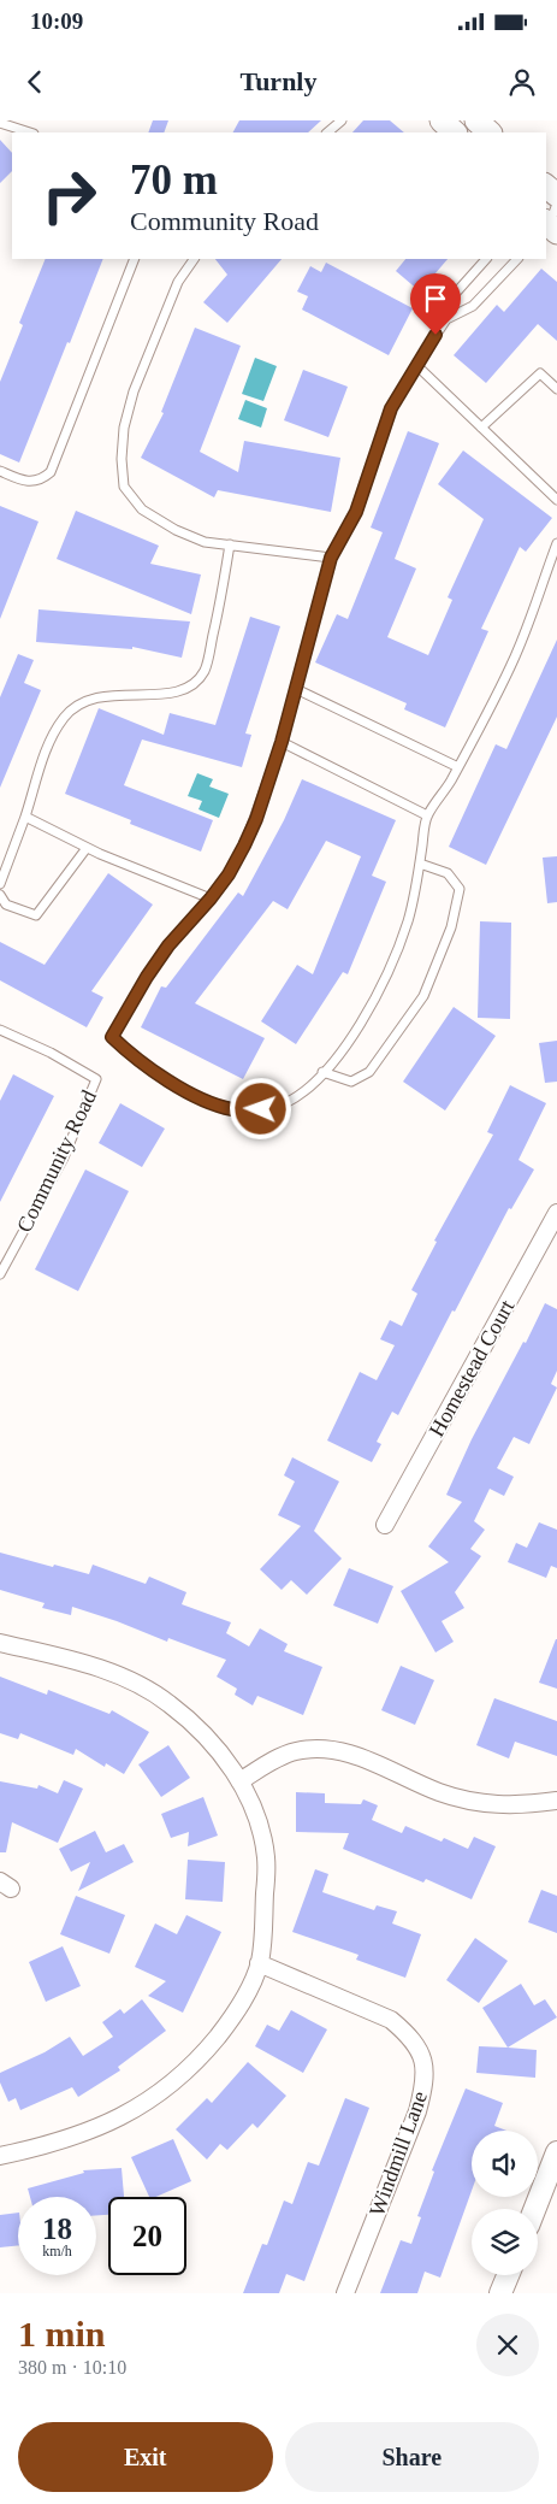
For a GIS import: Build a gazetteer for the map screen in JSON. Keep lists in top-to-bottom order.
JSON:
{
  "streets": {
    "street": ["Homestead Court", "Windmill Lane"],
    "lane": ["Community Road"]
  },
  "page": {
    "status": "10:09",
    "header": "Turnly",
    "turn": ["70 m", "Community Road"],
    "speed": "18 km/h",
    "limit": "20",
    "heading": ["1 min", "380 m · 10:10"],
    "buttons": ["Exit", "Share"]
  }
}
